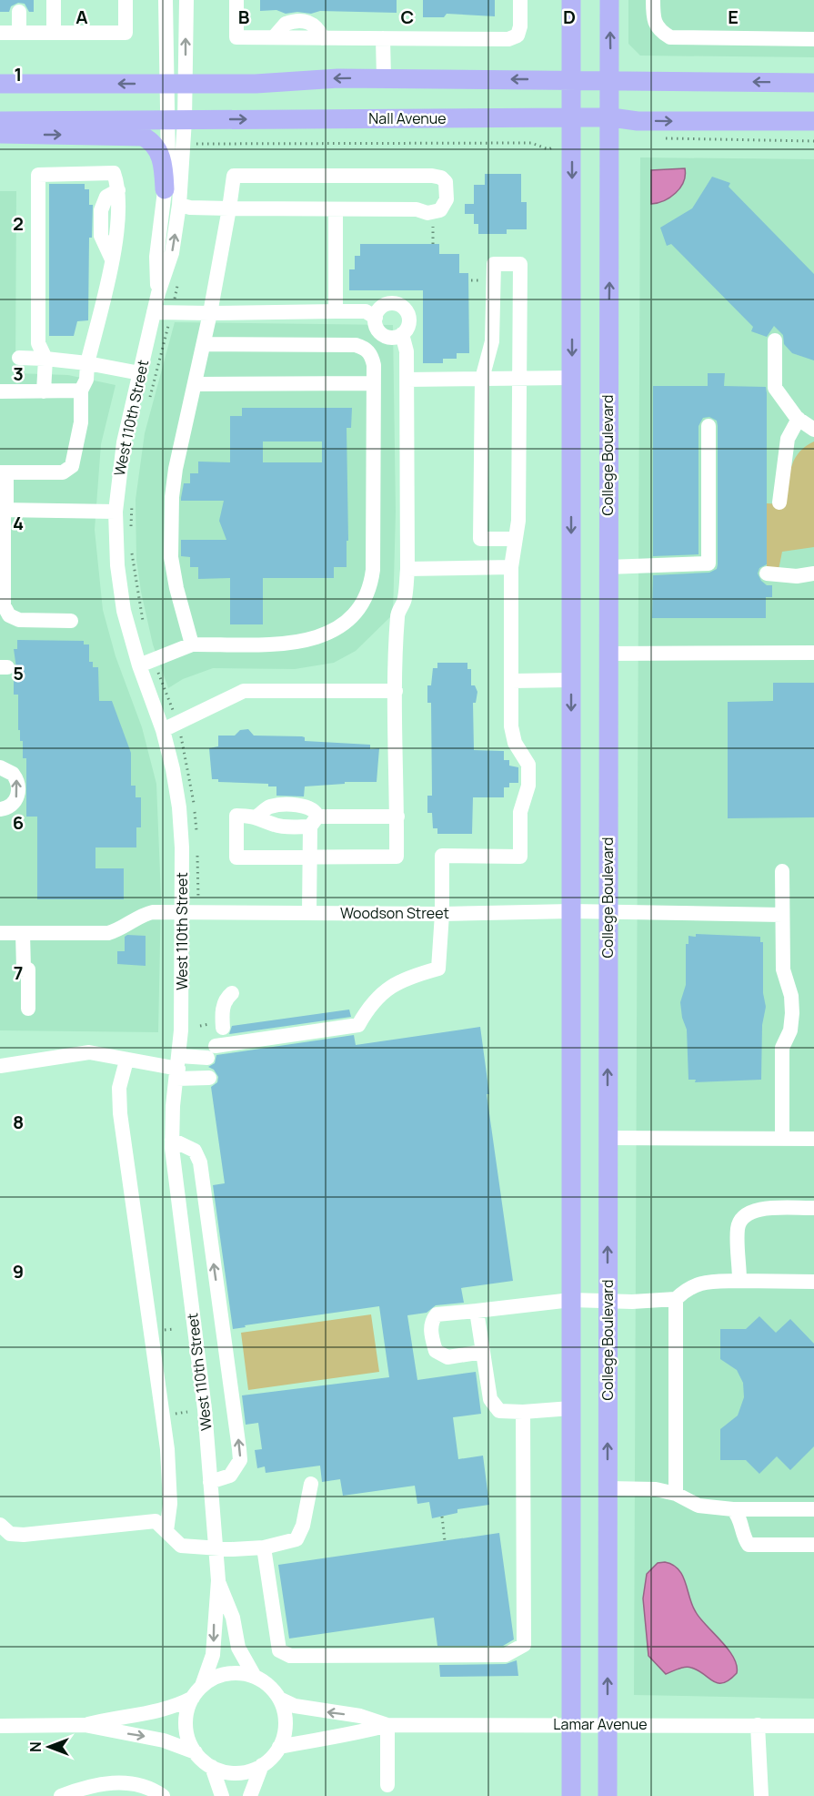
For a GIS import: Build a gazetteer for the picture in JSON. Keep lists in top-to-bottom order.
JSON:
{
  "streets": {
    "main road": ["Nall Avenue", "College Boulevard"],
    "street": ["West 110th Street", "Woodson Street", "Lamar Avenue"]
  },
  "crossings": [
    ["Nall Avenue", "West 110th Street"],
    ["Nall Avenue", "College Boulevard"],
    ["West 110th Street", "Woodson Street"],
    ["West 110th Street", "Lamar Avenue"],
    ["College Boulevard", "Woodson Street"],
    ["College Boulevard", "Lamar Avenue"]
  ],
  "north": "left",
  "grid": {
    "columns": [
      "A",
      "B",
      "C",
      "D",
      "E"
    ],
    "rows": [
      "1",
      "2",
      "3",
      "4",
      "5",
      "6",
      "7",
      "8",
      "9"
    ]
  }
}
